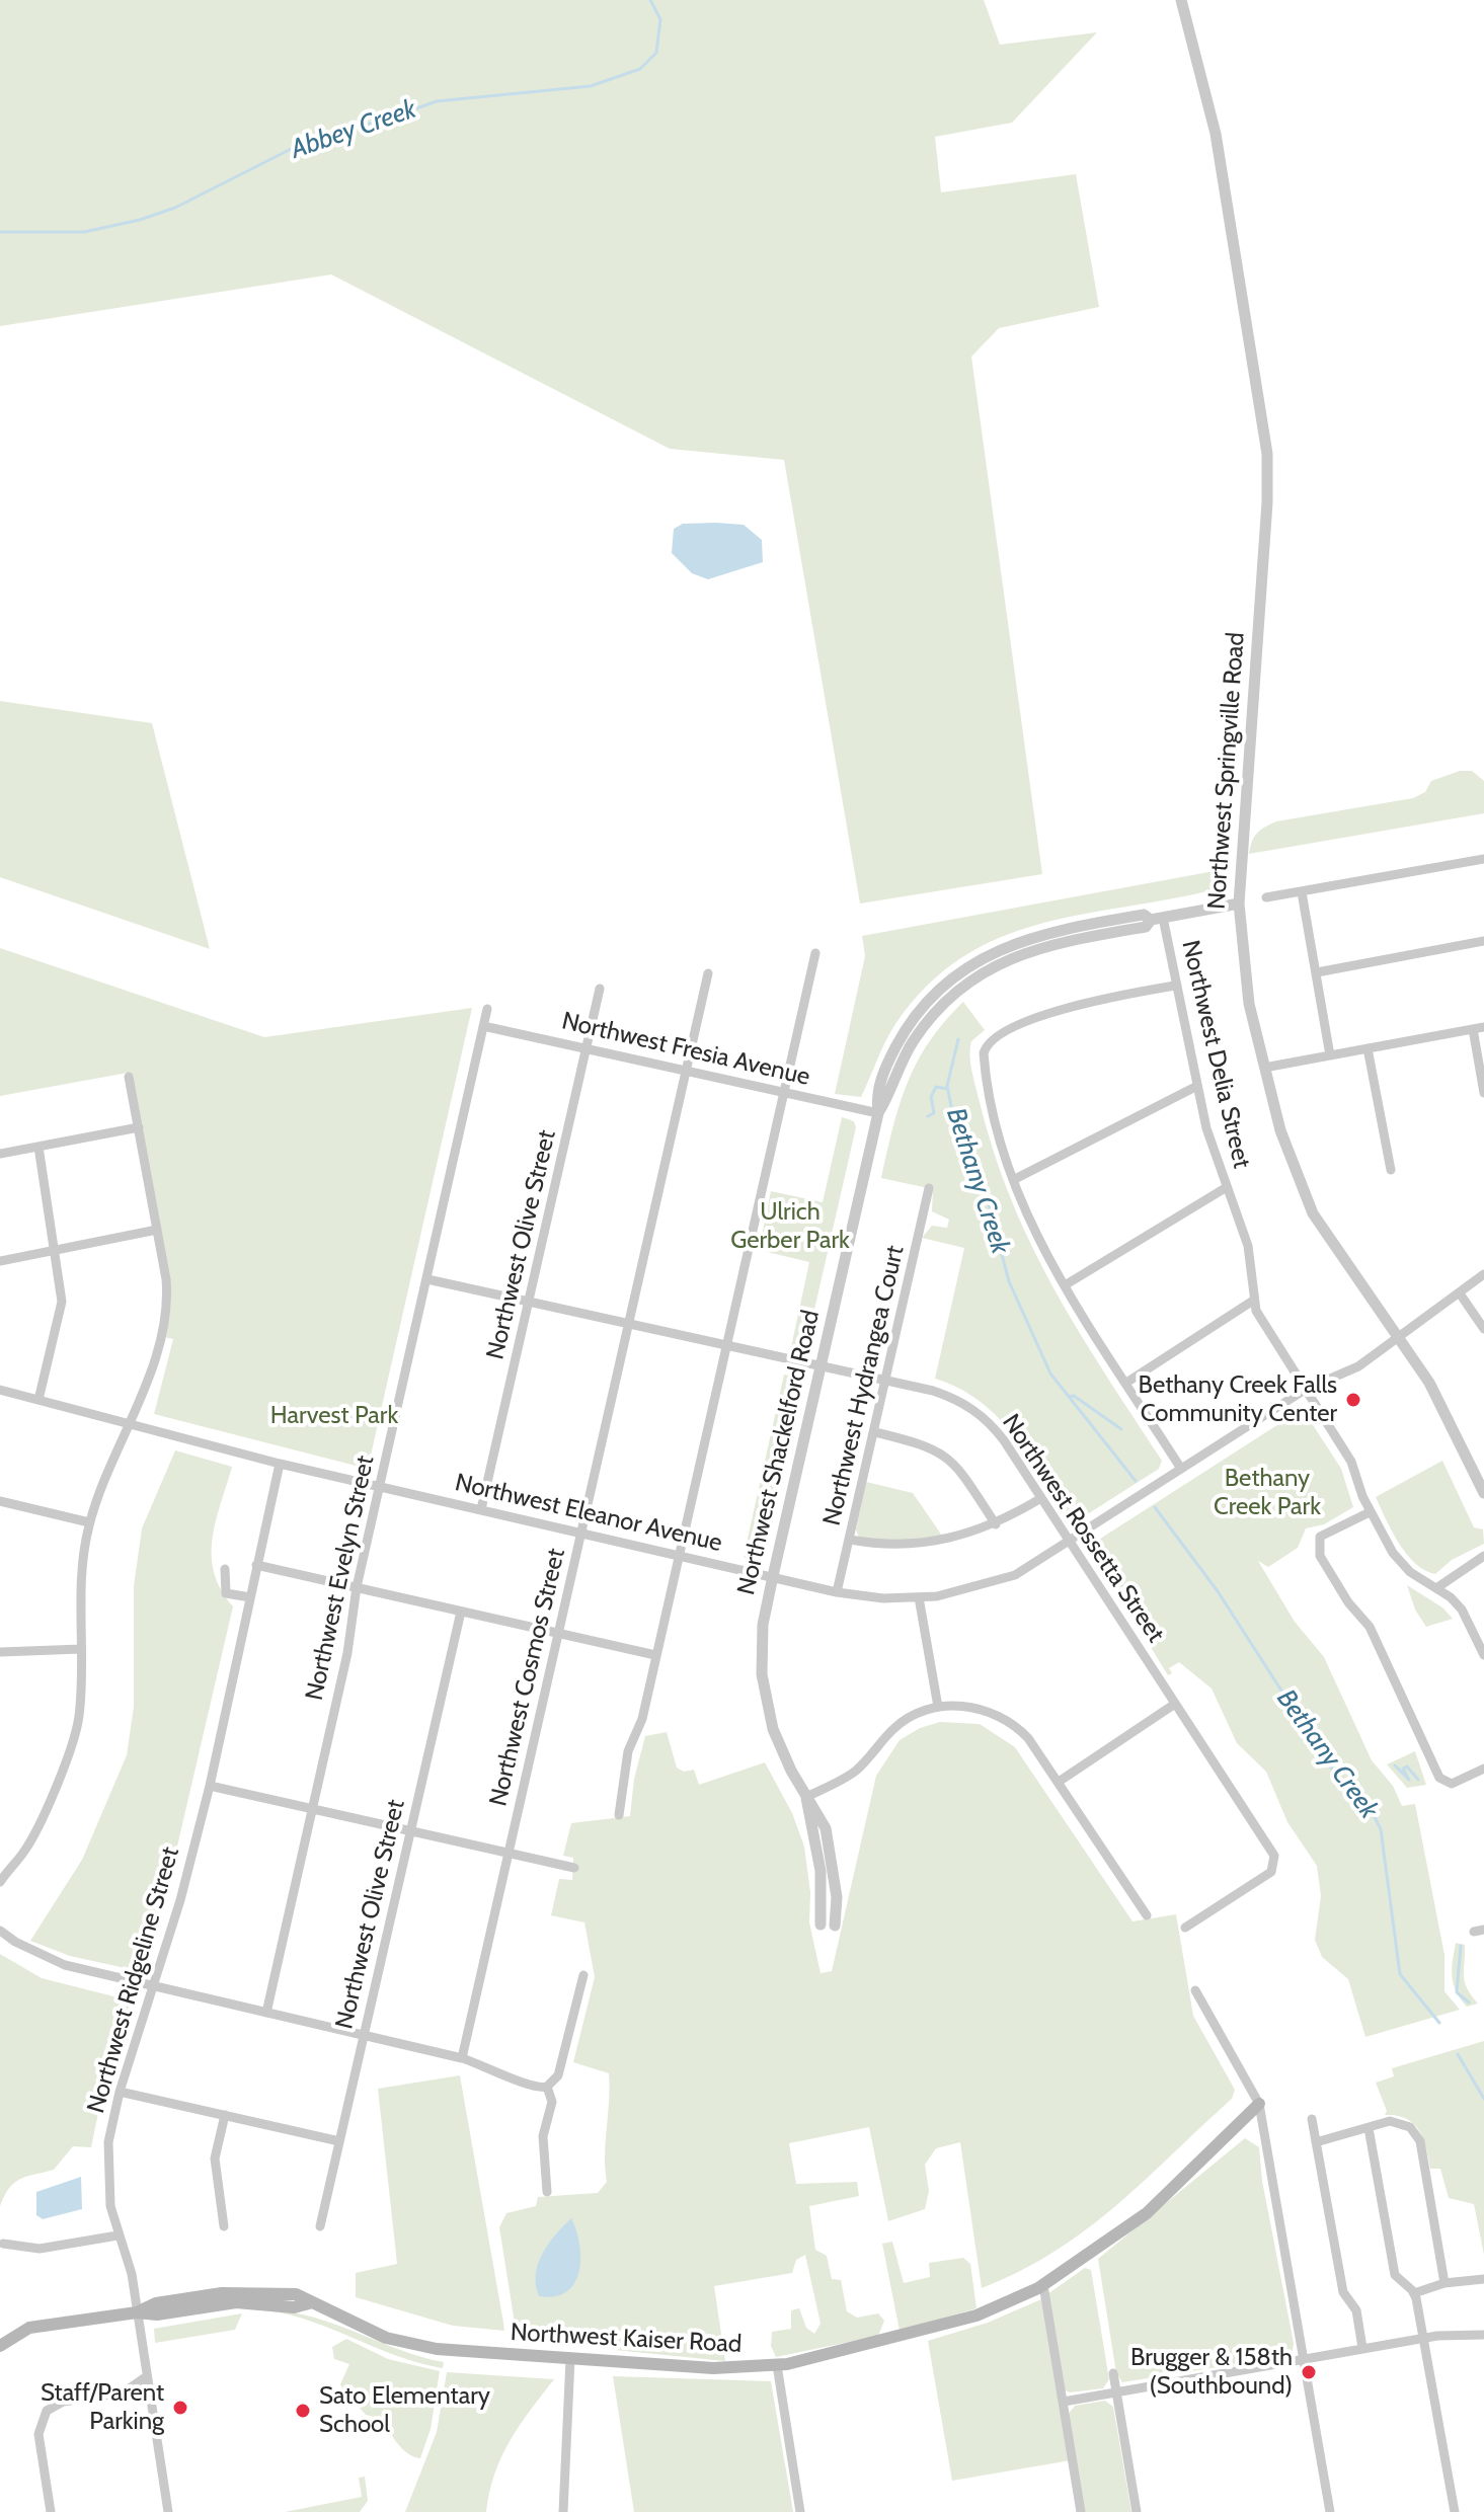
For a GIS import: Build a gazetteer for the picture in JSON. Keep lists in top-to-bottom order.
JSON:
{
  "streets": {
    "main road": ["Northwest Kaiser Road"],
    "street": [
      "Northwest Springville Road",
      "Northwest Fresia Avenue",
      "Northwest Delia Street",
      "Northwest Olive Street",
      "Northwest Hydrangea Court",
      "Northwest Shackelford Road",
      "Northwest Eleanor Avenue",
      "Northwest Rossetta Street",
      "Northwest Evelyn Street",
      "Northwest Cosmos Street",
      "Northwest Ridgeline Street"
    ]
  },
  "crossings": [
    ["Northwest Springville Road", "Northwest Shackelford Road"],
    ["Northwest Springville Road", "Northwest Eleanor Avenue"],
    ["Northwest Fresia Avenue", "Northwest Olive Street"],
    ["Northwest Fresia Avenue", "Northwest Shackelford Road"],
    ["Northwest Fresia Avenue", "Northwest Evelyn Street"],
    ["Northwest Fresia Avenue", "Northwest Cosmos Street"],
    ["Northwest Delia Street", "Northwest Shackelford Road"],
    ["Northwest Delia Street", "Northwest Eleanor Avenue"],
    ["Northwest Olive Street", "Northwest Eleanor Avenue"],
    ["Northwest Olive Street", "Northwest Rossetta Street"],
    ["Northwest Hydrangea Court", "Northwest Eleanor Avenue"],
    ["Northwest Hydrangea Court", "Northwest Rossetta Street"],
    ["Northwest Shackelford Road", "Northwest Eleanor Avenue"],
    ["Northwest Shackelford Road", "Northwest Rossetta Street"],
    ["Northwest Eleanor Avenue", "Northwest Rossetta Street"],
    ["Northwest Eleanor Avenue", "Northwest Evelyn Street"],
    ["Northwest Eleanor Avenue", "Northwest Cosmos Street"],
    ["Northwest Eleanor Avenue", "Northwest Ridgeline Street"],
    ["Northwest Rossetta Street", "Northwest Evelyn Street"],
    ["Northwest Rossetta Street", "Northwest Cosmos Street"],
    ["Northwest Ridgeline Street", "Northwest Kaiser Road"]
  ],
  "water": ["Abbey Creek", "Bethany Creek"],
  "parks": ["Ulrich Gerber Park", "Harvest Park", "Bethany Creek Park"],
  "places": [
    "Bethany Creek Falls Community Center",
    "Brugger & 158th (Southbound)",
    "Staff/Parent Parking",
    "Sato Elementary School"
  ]
}
